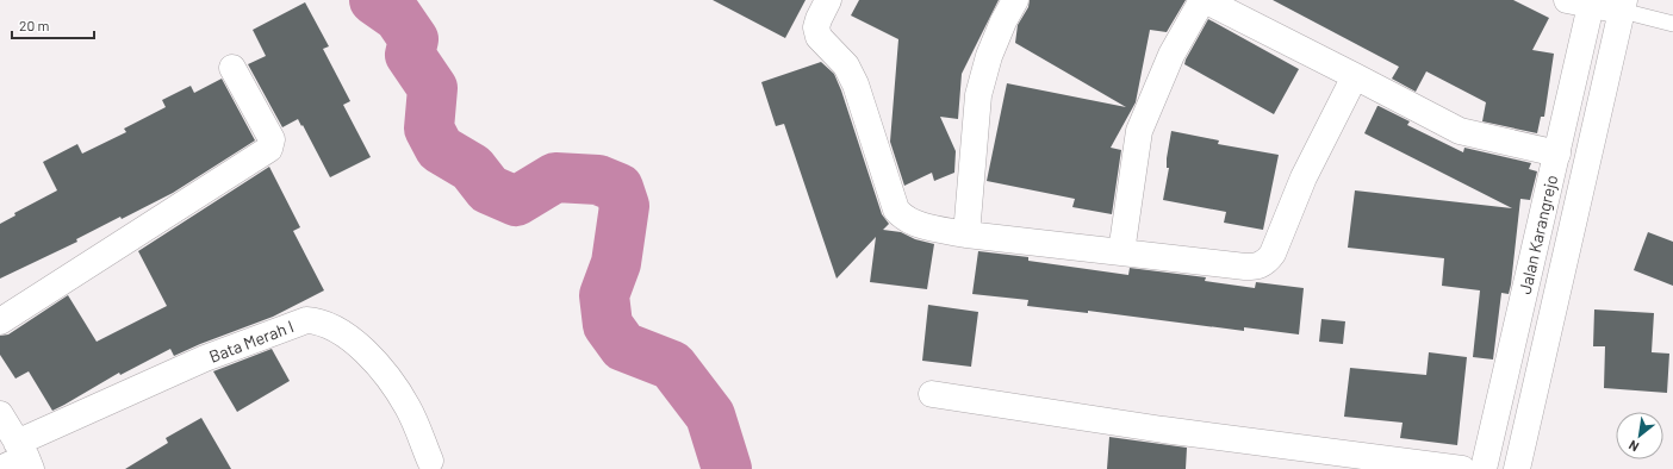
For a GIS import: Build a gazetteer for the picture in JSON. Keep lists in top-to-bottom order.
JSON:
{
  "streets": {
    "street": ["Jalan Karangrejo", "Bata Merah I"]
  },
  "scale_bar": "20 m",
  "north": "bottom left"
}
